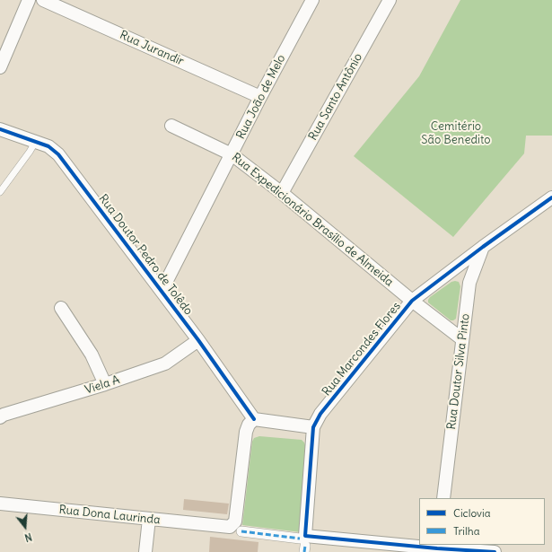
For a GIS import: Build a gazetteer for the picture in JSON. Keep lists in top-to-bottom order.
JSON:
{
  "streets": {
    "street": [
      "Rua Jurandir",
      "Rua João de Melo",
      "Rua Santo Antônio",
      "Rua Expedicionário Brasílio de Almeida",
      "Rua Doutor Pedro de Tolêdo",
      "Rua Marcondes Flores",
      "Rua Doutor Silva Pinto",
      "Viela A",
      "Rua Dona Laurinda"
    ]
  },
  "crossings": [
    ["Rua Jurandir", "Rua João de Melo"],
    ["Rua João de Melo", "Rua Expedicionário Brasílio de Almeida"],
    ["Rua João de Melo", "Rua Doutor Pedro de Tolêdo"],
    ["Rua Santo Antônio", "Rua Expedicionário Brasílio de Almeida"],
    ["Rua Expedicionário Brasílio de Almeida", "Rua Marcondes Flores"],
    ["Rua Expedicionário Brasílio de Almeida", "Rua Doutor Silva Pinto"],
    ["Rua Doutor Pedro de Tolêdo", "Viela A"],
    ["Rua Doutor Pedro de Tolêdo", "Rua Dona Laurinda"],
    ["Rua Marcondes Flores", "Rua Doutor Silva Pinto"]
  ],
  "parks": ["Cemitério São Benedito"],
  "legend": ["Ciclovia", "Trilha"],
  "north": "bottom"
}
